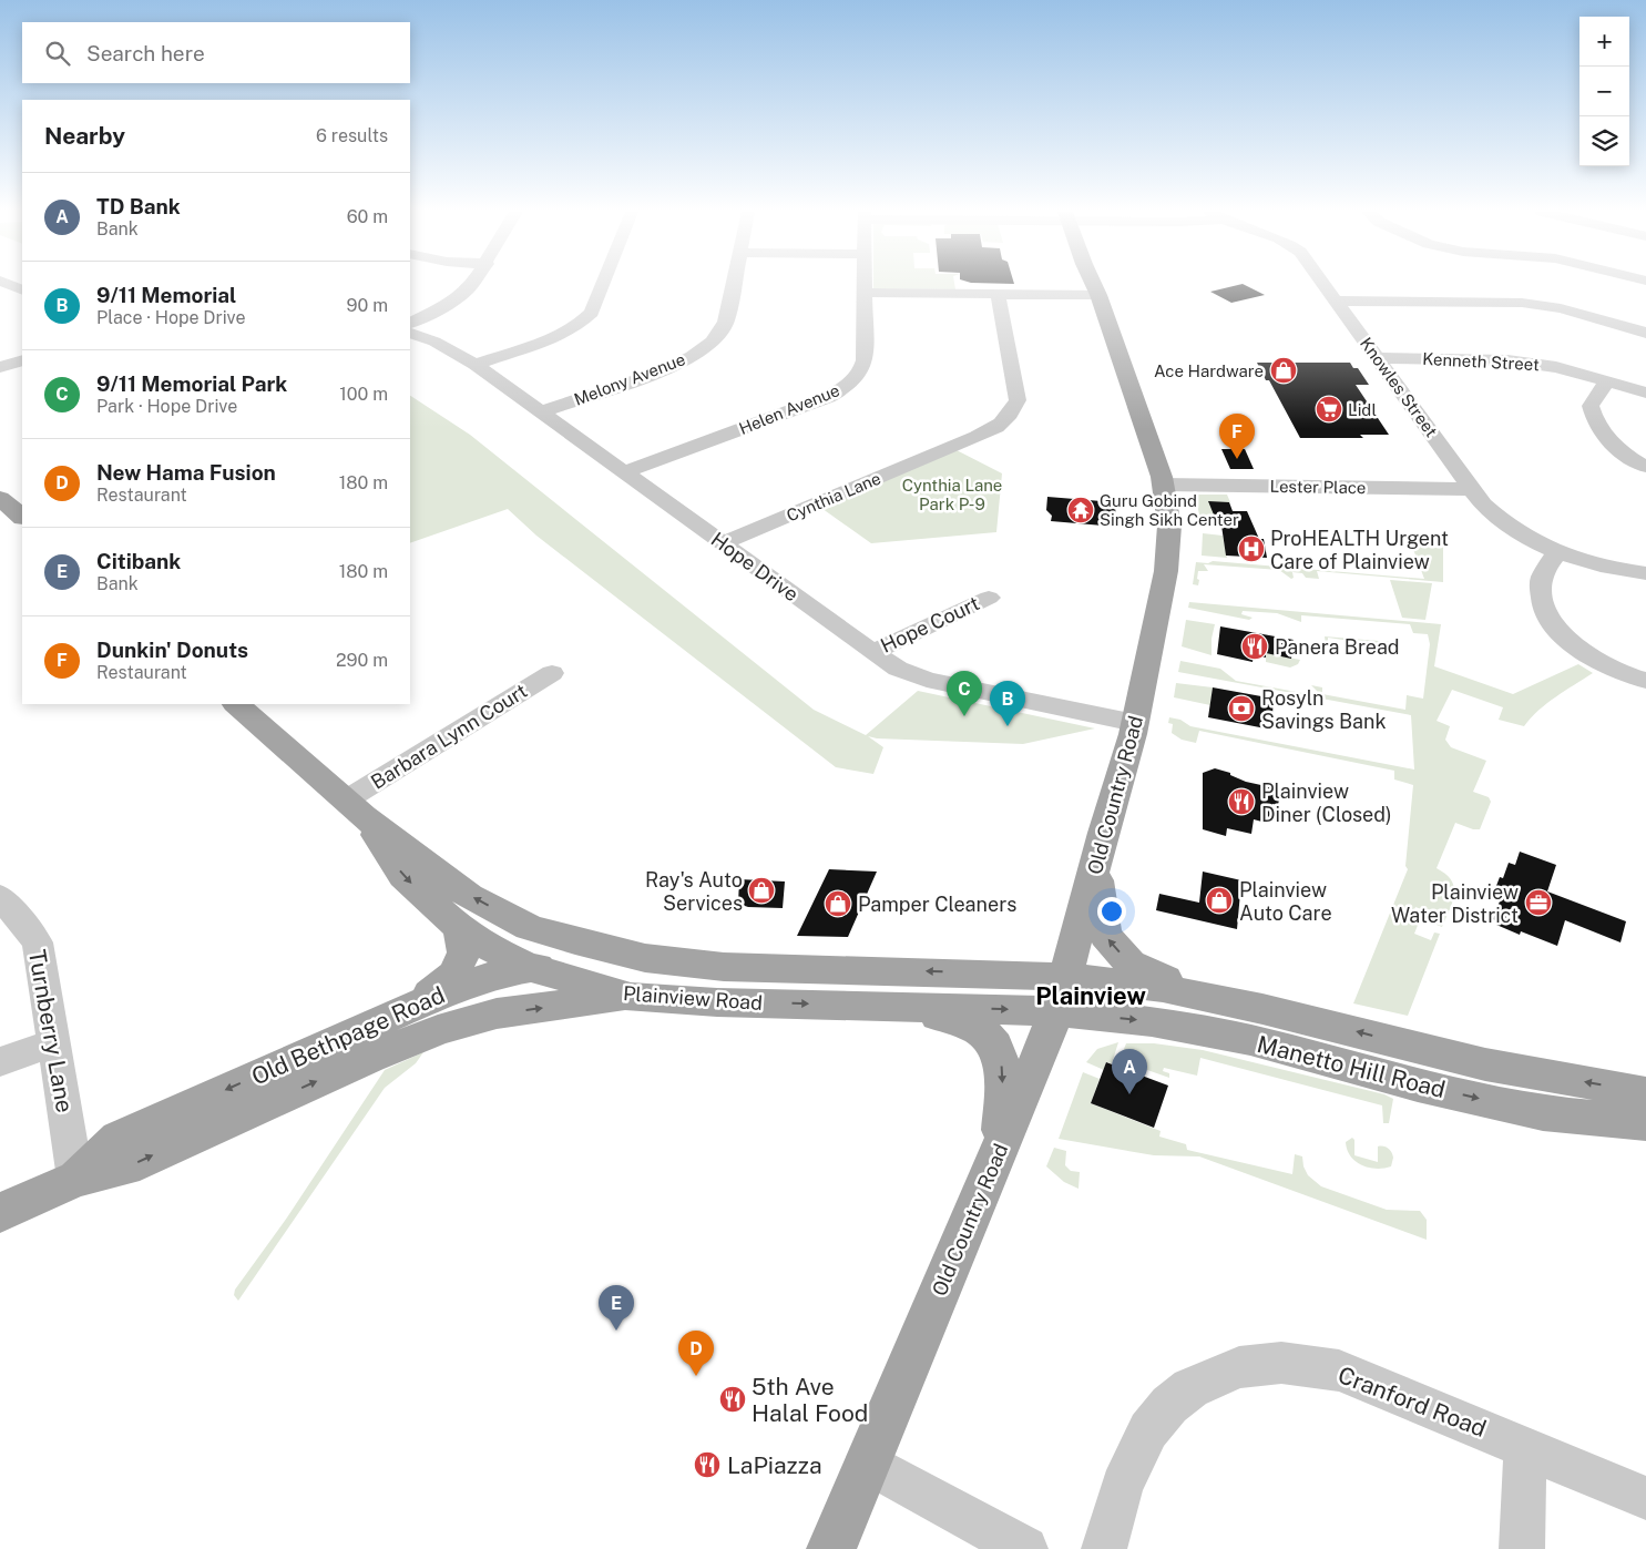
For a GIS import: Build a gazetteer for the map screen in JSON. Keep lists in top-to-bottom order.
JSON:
{
  "streets": {
    "main road": [
      "Old Country Road",
      "Plainview Road",
      "Old Bethpage Road",
      "Manetto Hill Road"
    ],
    "street": [
      "Kenneth Street",
      "Melony Avenue",
      "Knowles Street",
      "Helen Avenue",
      "Lester Place",
      "Cynthia Lane",
      "Hope Drive",
      "Hope Court",
      "Barbara Lynn Court",
      "Turnberry Lane",
      "Cranford Road"
    ]
  },
  "crossings": [
    ["Kenneth Street", "Knowles Street"],
    ["Melony Avenue", "Hope Drive"],
    ["Knowles Street", "Lester Place"],
    ["Helen Avenue", "Hope Drive"],
    ["Lester Place", "Old Country Road"],
    ["Cynthia Lane", "Hope Drive"],
    ["Hope Drive", "Hope Court"],
    ["Hope Drive", "Old Country Road"],
    ["Barbara Lynn Court", "Plainview Road"],
    ["Old Country Road", "Plainview Road"],
    ["Old Country Road", "Manetto Hill Road"],
    ["Plainview Road", "Old Bethpage Road"],
    ["Plainview Road", "Manetto Hill Road"],
    ["Turnberry Lane", "Old Bethpage Road"]
  ],
  "districts": ["Plainview"],
  "parks": ["Cynthia Lane Park P-9"],
  "places": {
    "shop": [
      "Ace Hardware",
      "Ray's Auto Services",
      "Plainview Auto Care",
      "Pamper Cleaners"
    ],
    "supermarket": ["Lidl"],
    "temple": ["Guru Gobind Singh Sikh Center"],
    "hospital": ["ProHEALTH Urgent Care of Plainview"],
    "restaurant": [
      "Panera Bread",
      "Plainview Diner (Closed)",
      "5th Ave Halal Food",
      "LaPiazza"
    ],
    "bank": ["Rosyln Savings Bank"],
    "office": ["Plainview Water District"]
  },
  "page": {
    "map_buttons": ["+", "−"],
    "search": "Search here",
    "heading": ["Nearby", "6 results"],
    "list": [
      {
        "mark": "A",
        "name": "TD Bank",
        "note": "Bank",
        "value": "60 m"
      },
      {
        "mark": "B",
        "name": "9/11 Memorial",
        "note": "Place · Hope Drive",
        "value": "90 m"
      },
      {
        "mark": "C",
        "name": "9/11 Memorial Park",
        "note": "Park · Hope Drive",
        "value": "100 m"
      },
      {
        "mark": "D",
        "name": "New Hama Fusion",
        "note": "Restaurant",
        "value": "180 m"
      },
      {
        "mark": "E",
        "name": "Citibank",
        "note": "Bank",
        "value": "180 m"
      },
      {
        "mark": "F",
        "name": "Dunkin' Donuts",
        "note": "Restaurant",
        "value": "290 m"
      }
    ],
    "pins": [
      "F",
      "C",
      "B",
      "A",
      "E",
      "D"
    ]
  }
}
